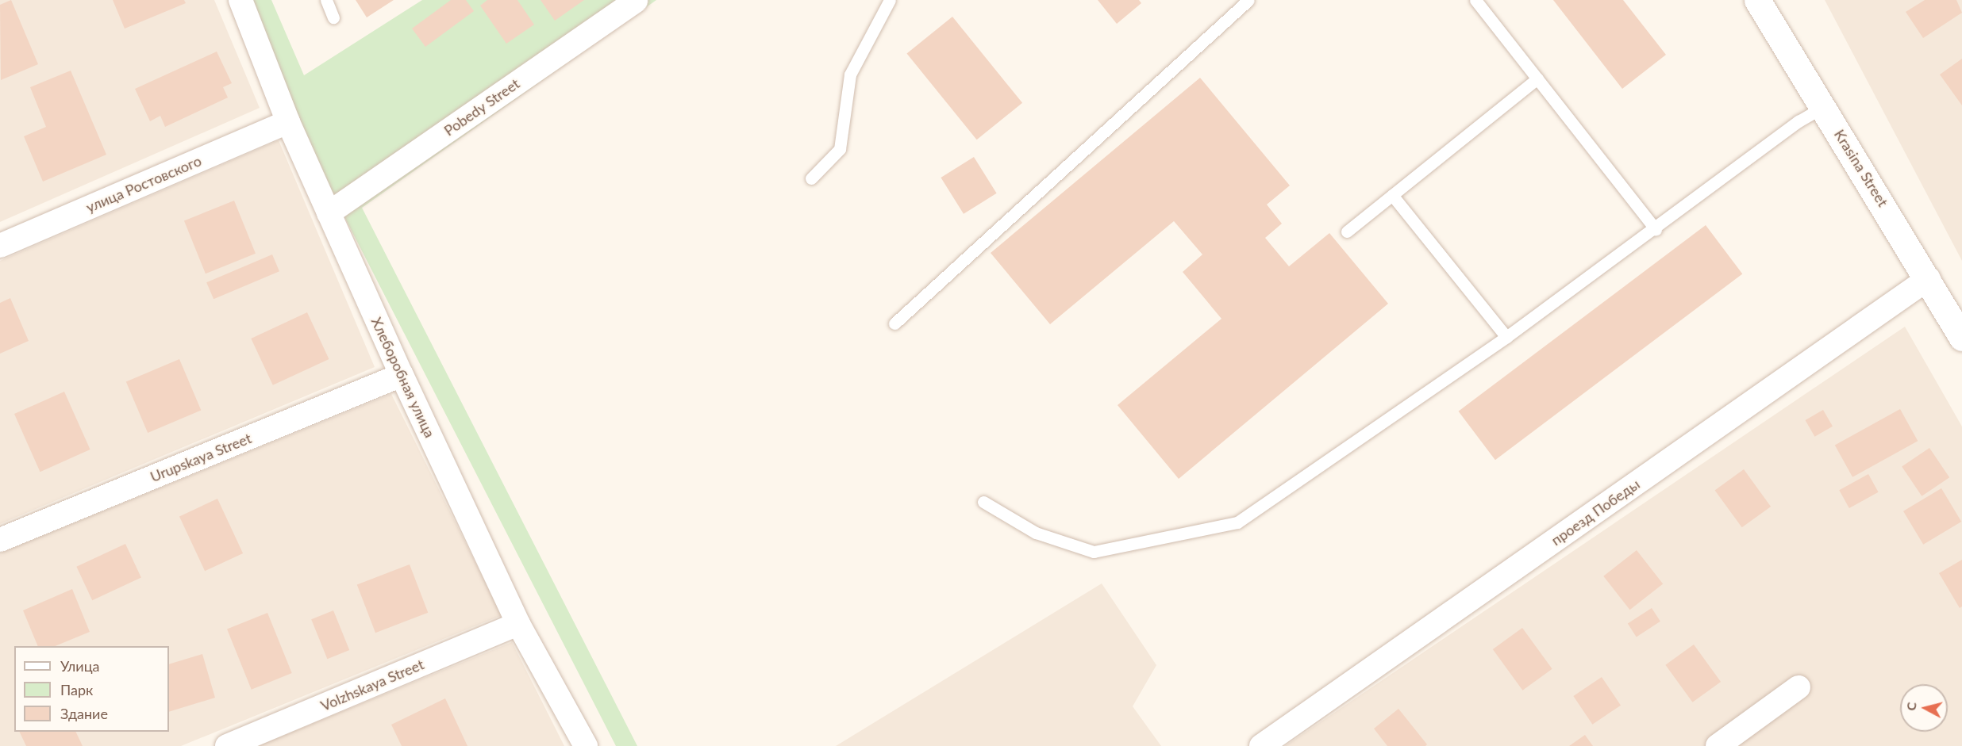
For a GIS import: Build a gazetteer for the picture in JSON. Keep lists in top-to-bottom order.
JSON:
{
  "streets": {
    "street": [
      "Pobedy Street",
      "Krasina Street",
      "улица Ростовского",
      "Хлеборобная улица",
      "Urupskaya Street",
      "проезд Победы",
      "Volzhskaya Street"
    ]
  },
  "crossings": [
    ["Pobedy Street", "Хлеборобная улица"],
    ["Krasina Street", "проезд Победы"],
    ["улица Ростовского", "Хлеборобная улица"],
    ["Хлеборобная улица", "Urupskaya Street"],
    ["Хлеборобная улица", "Volzhskaya Street"]
  ],
  "legend": ["Улица", "Парк", "Здание"],
  "north": "left"
}
